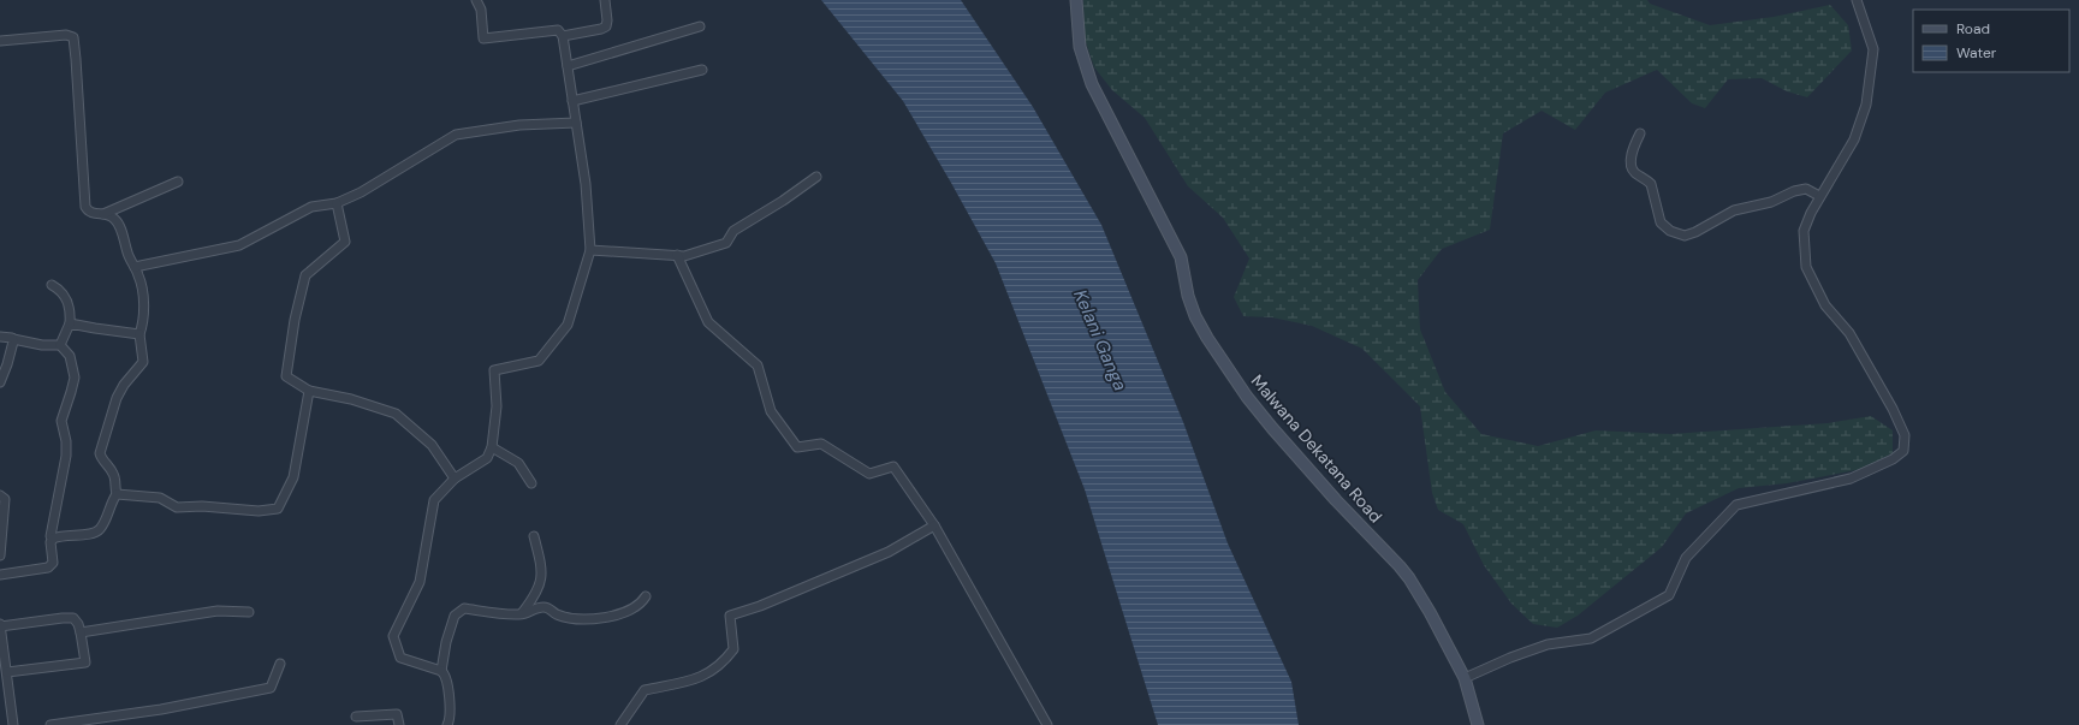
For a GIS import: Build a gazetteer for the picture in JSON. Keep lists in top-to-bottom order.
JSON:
{
  "streets": {
    "main road": ["Malwana Dekatana Road"]
  },
  "water": ["Kelani Ganga"],
  "legend": ["Road", "Water"]
}
